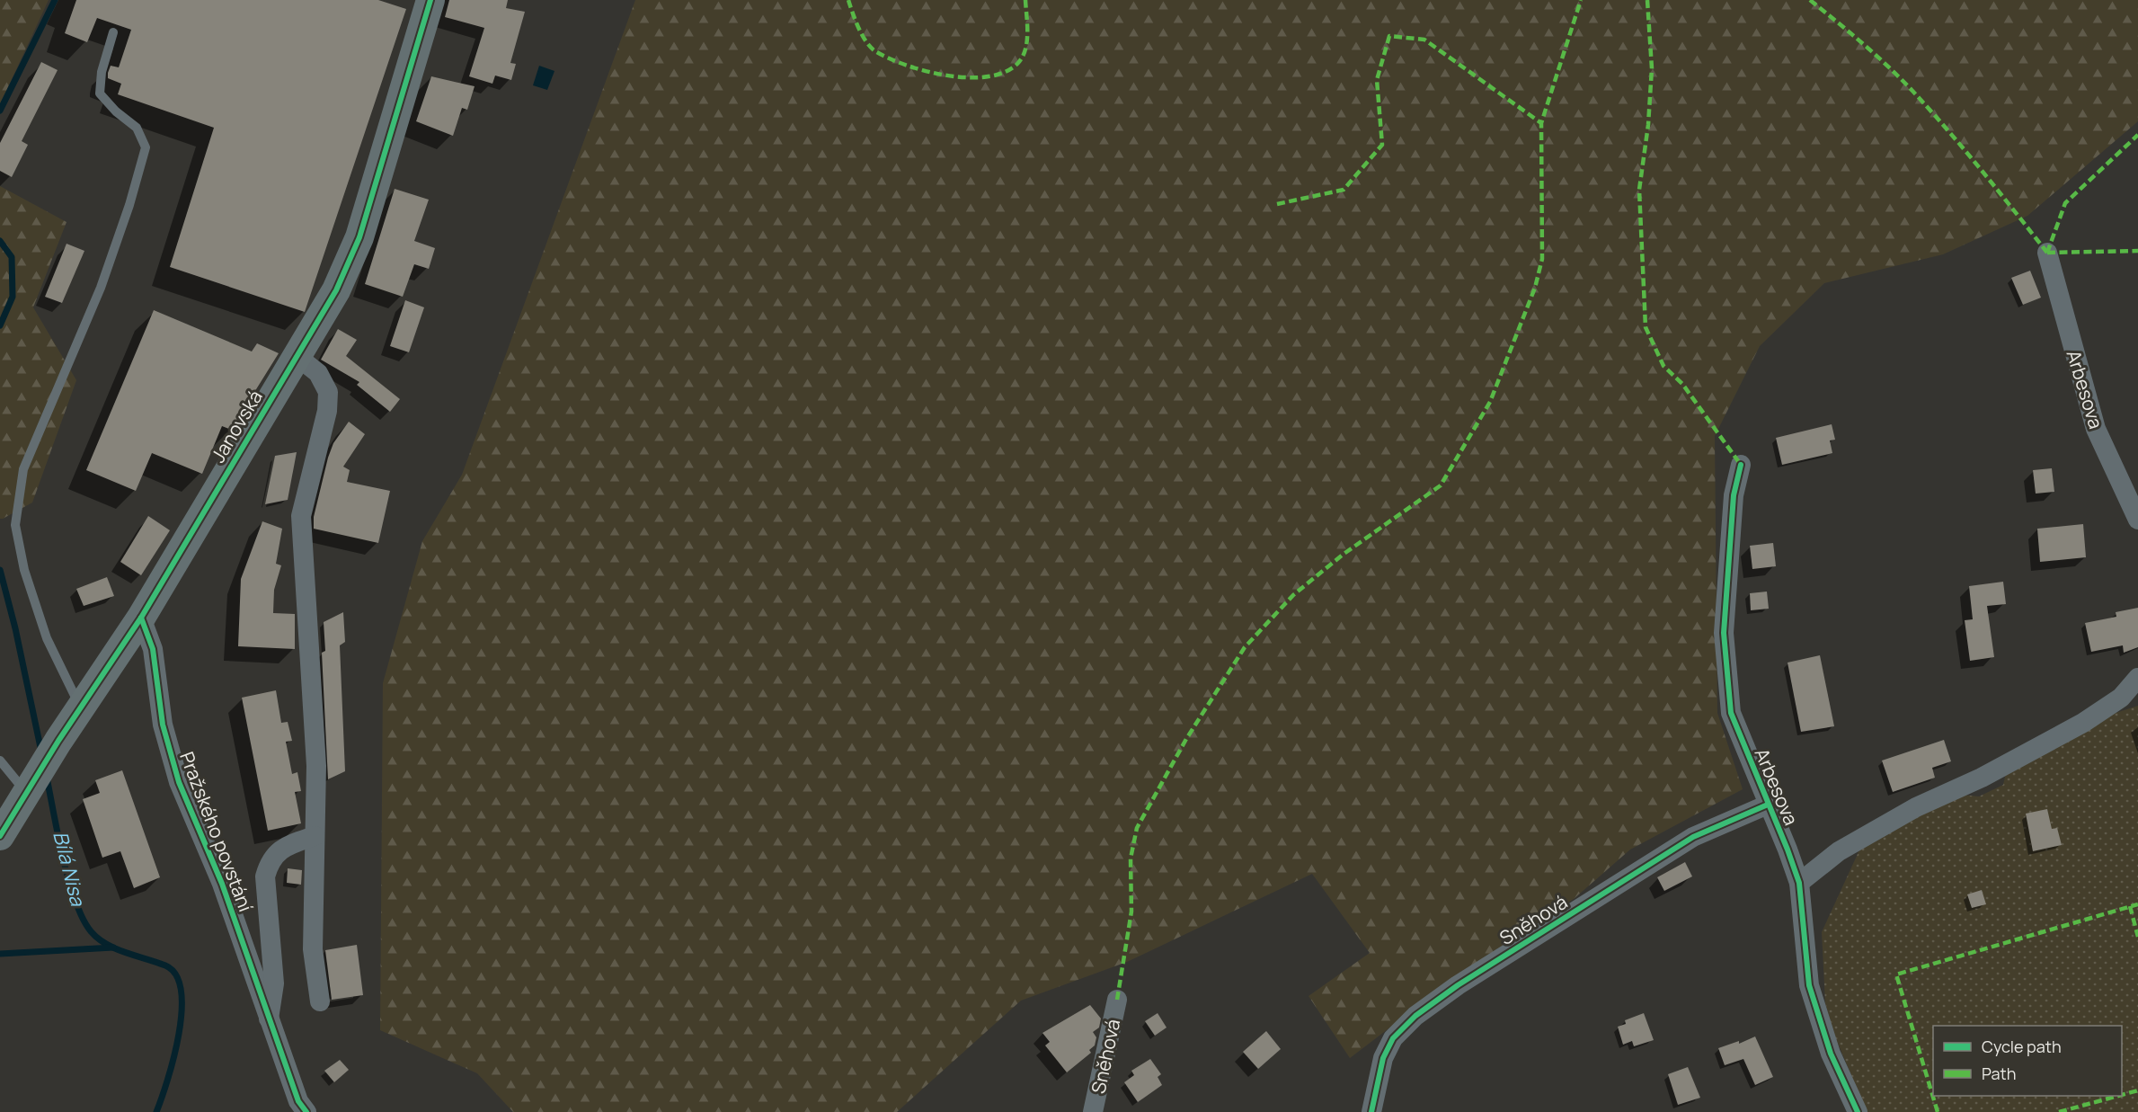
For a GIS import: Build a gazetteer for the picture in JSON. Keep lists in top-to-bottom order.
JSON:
{
  "streets": {
    "street": [
      "Arbesova",
      "Janovská",
      "Pražského povstání",
      "Sněhová"
    ]
  },
  "crossings": [
    ["Arbesova", "Sněhová"],
    ["Janovská", "Pražského povstání"]
  ],
  "water": ["Bílá Nisa"],
  "legend": ["Cycle path", "Path"]
}
